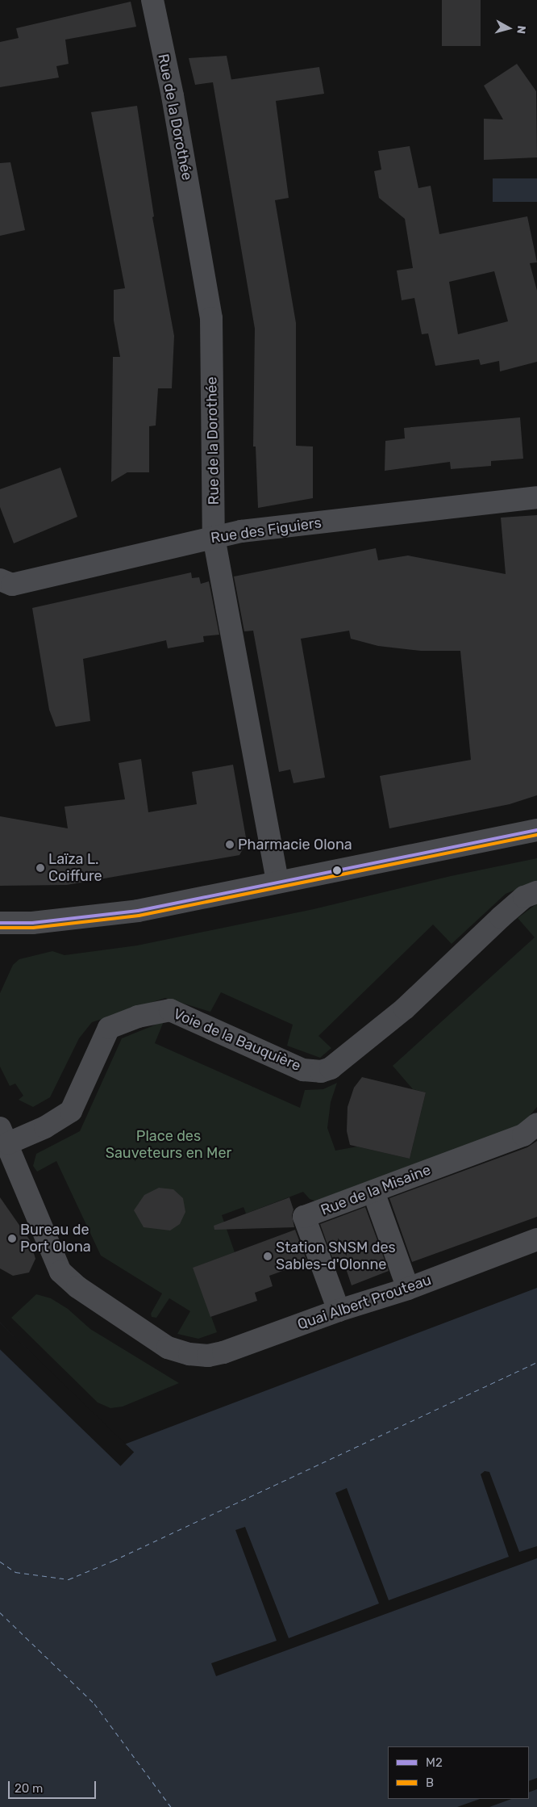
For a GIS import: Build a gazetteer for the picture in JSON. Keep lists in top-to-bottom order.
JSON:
{
  "streets": {
    "street": [
      "Rue de la Dorothée",
      "Rue des Figuiers",
      "Voie de la Bauquière",
      "Rue de la Misaine",
      "Quai Albert Prouteau"
    ]
  },
  "crossings": [
    ["Rue de la Dorothée", "Rue des Figuiers"],
    ["Voie de la Bauquière", "Quai Albert Prouteau"],
    ["Rue de la Misaine", "Quai Albert Prouteau"]
  ],
  "parks": ["Place des Sauveteurs en Mer"],
  "places": [
    "Pharmacie Olona",
    "Laïza L. Coiffure",
    "Bureau de Port Olona",
    "Station SNSM des Sables-d'Olonne"
  ],
  "lines": ["transit line M2", "transit line B"],
  "legend": ["M2", "B"],
  "scale_bar": "20 m",
  "north": "right"
}
